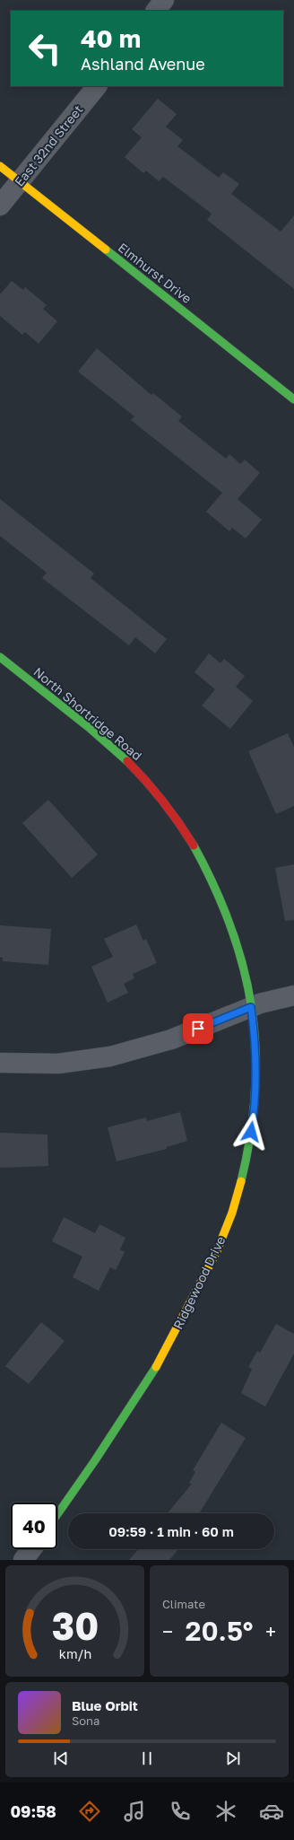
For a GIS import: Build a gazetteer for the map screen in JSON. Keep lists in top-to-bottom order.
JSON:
{
  "streets": {
    "street": [
      "East 32nd Street",
      "Elmhurst Drive",
      "North Shortridge Road",
      "Ridgewood Drive"
    ]
  },
  "crossings": [
    ["East 32nd Street", "Elmhurst Drive"],
    ["North Shortridge Road", "Ridgewood Drive"]
  ],
  "page": {
    "turn": ["40 m", "Ashland Avenue"],
    "limit": "40",
    "trip": "09:59 · 1 min · 60 m",
    "tile": "Climate",
    "heat": ["−", "20.5°", "+"],
    "song": ["Blue Orbit", "Sona"],
    "tabs": "09:58",
    "gauge": ["30", "km/h"]
  }
}
